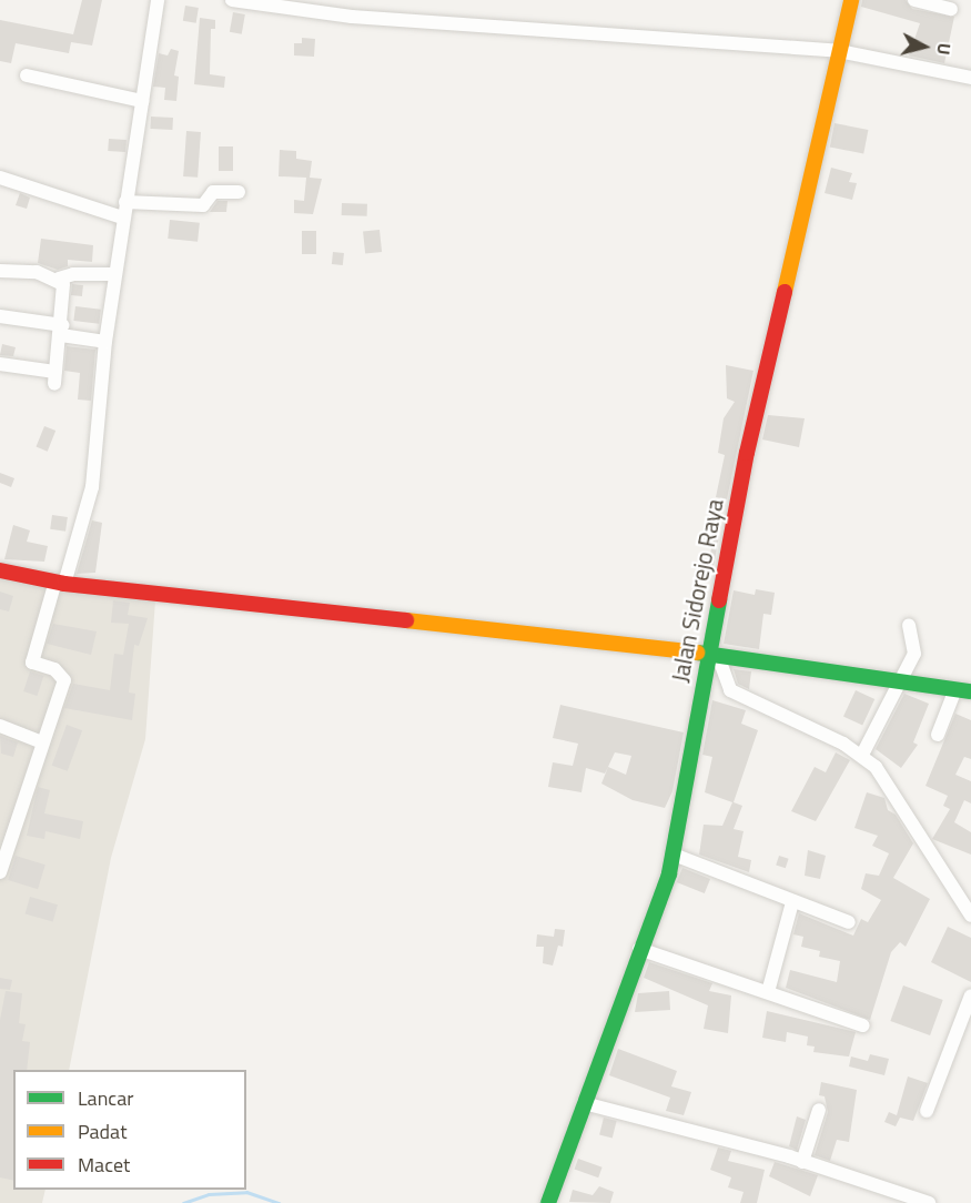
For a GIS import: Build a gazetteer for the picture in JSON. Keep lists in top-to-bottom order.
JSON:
{
  "streets": {
    "street": ["Jalan Sidorejo Raya"]
  },
  "legend": ["Lancar", "Padat", "Macet"],
  "north": "right"
}
